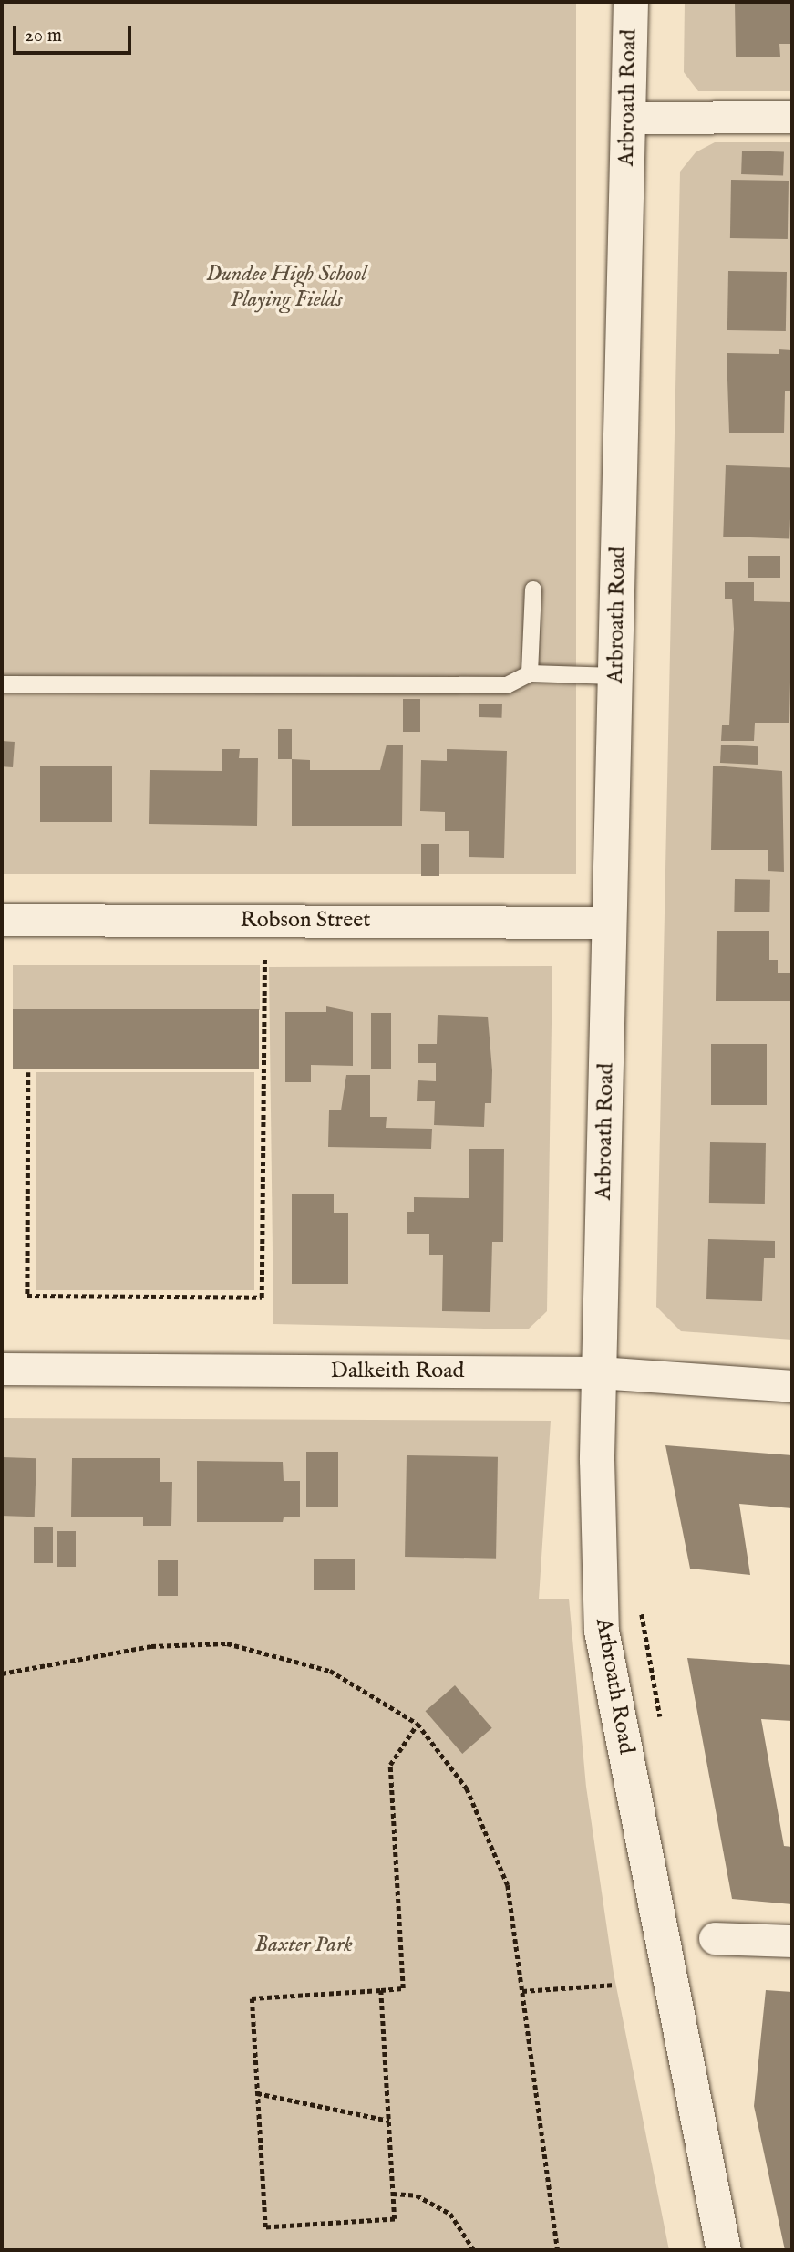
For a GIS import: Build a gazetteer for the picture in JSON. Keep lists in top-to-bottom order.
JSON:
{
  "streets": {
    "main road": ["Arbroath Road"],
    "street": ["Robson Street", "Dalkeith Road"]
  },
  "crossings": [
    ["Arbroath Road", "Robson Street"],
    ["Arbroath Road", "Dalkeith Road"]
  ],
  "parks": ["Dundee High School Playing Fields", "Baxter Park"],
  "scale_bar": "20 m"
}
